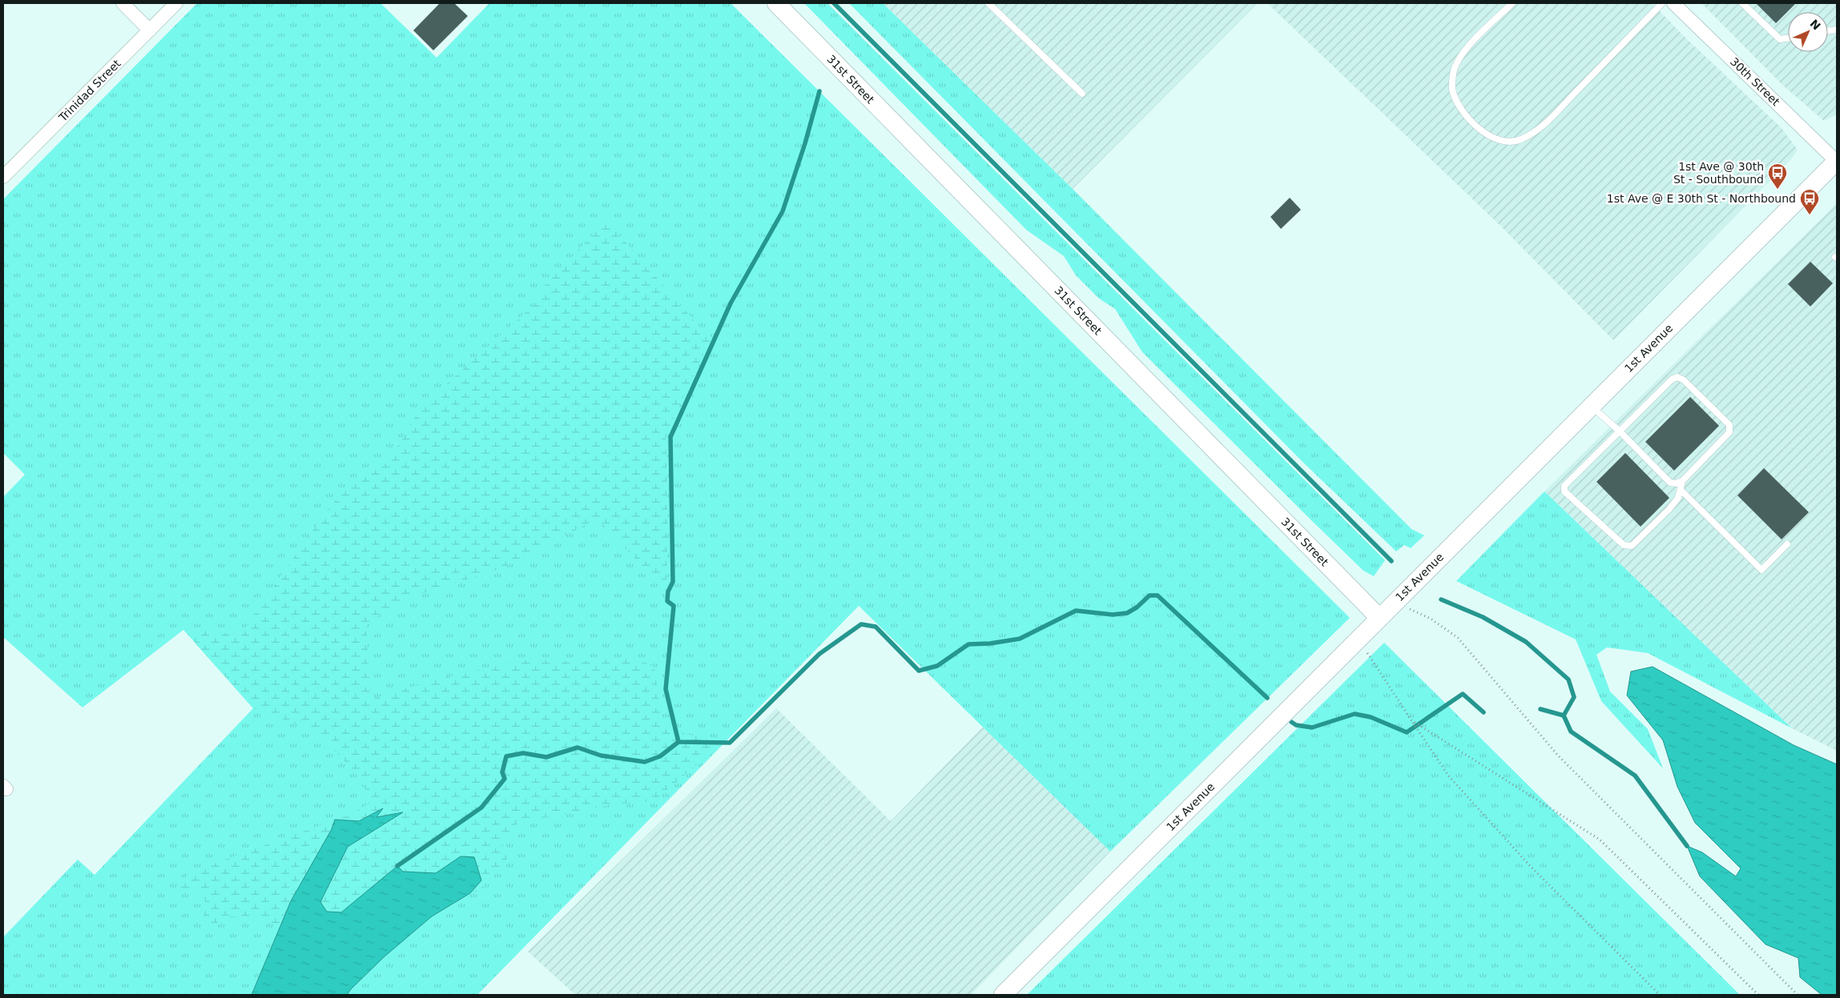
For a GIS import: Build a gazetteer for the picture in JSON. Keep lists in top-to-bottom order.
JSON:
{
  "streets": {
    "main road": ["31st Street", "1st Avenue"],
    "street": ["30th Street", "Trinidad Street"]
  },
  "crossings": [
    ["31st Street", "1st Avenue"],
    ["30th Street", "1st Avenue"]
  ],
  "places": {
    "bus stop": ["1st Ave @ 30th St - Southbound", "1st Ave @ E 30th St - Northbound"]
  },
  "north": "top right"
}
